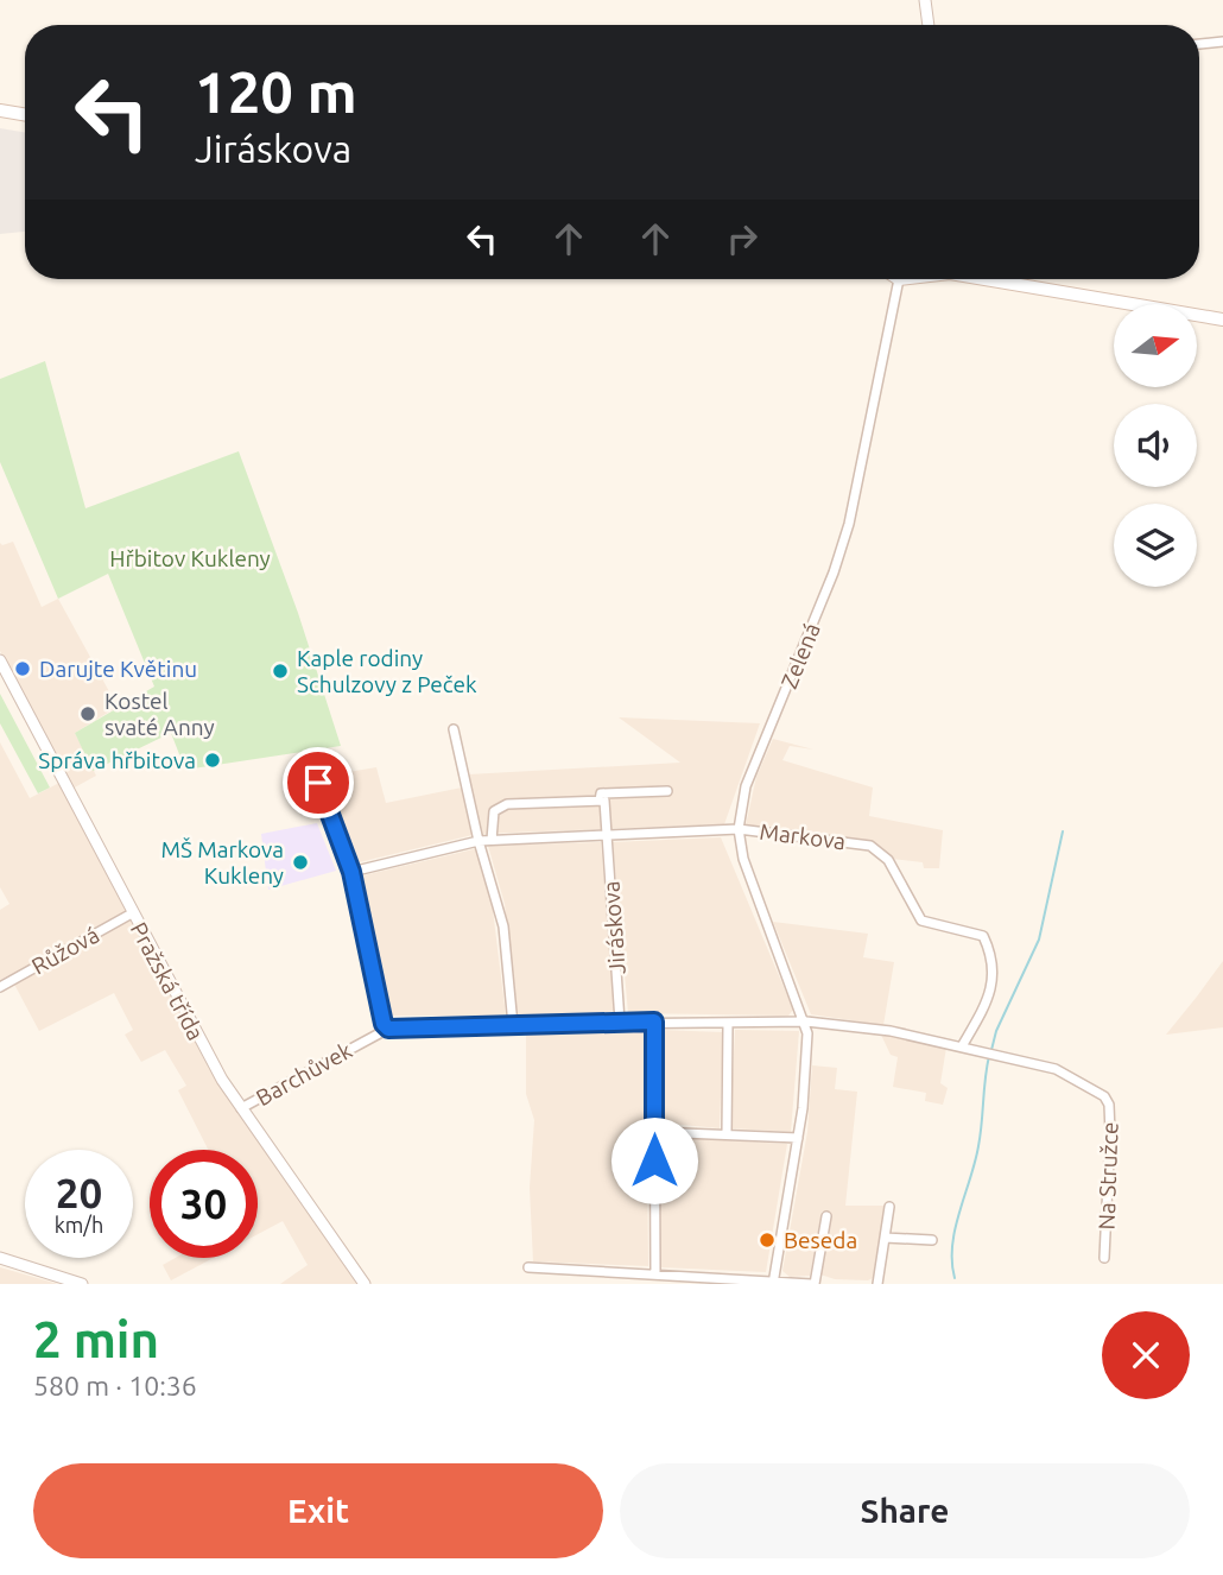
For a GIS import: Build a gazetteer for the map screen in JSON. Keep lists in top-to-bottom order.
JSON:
{
  "streets": {
    "street": [
      "Zelená",
      "Markova",
      "Jiráskova",
      "Růžová",
      "Pražská třída",
      "Barchůvek",
      "Na Stružce"
    ]
  },
  "crossings": [
    ["Zelená", "Markova"],
    ["Markova", "Jiráskova"],
    ["Markova", "Na Stružce"],
    ["Růžová", "Pražská třída"],
    ["Pražská třída", "Barchůvek"]
  ],
  "parks": ["Hřbitov Kukleny"],
  "places": [
    "Darujte Květinu",
    "Kaple rodiny Schulzovy z Peček",
    "Kostel svaté Anny",
    "Správa hřbitova",
    "MŠ Markova Kukleny",
    "Beseda"
  ],
  "north": "right",
  "page": {
    "turn": ["120 m", "Jiráskova"],
    "speed": "20 km/h",
    "limit": "30",
    "heading": ["2 min", "580 m · 10:36"],
    "buttons": ["Exit", "Share"]
  }
}
